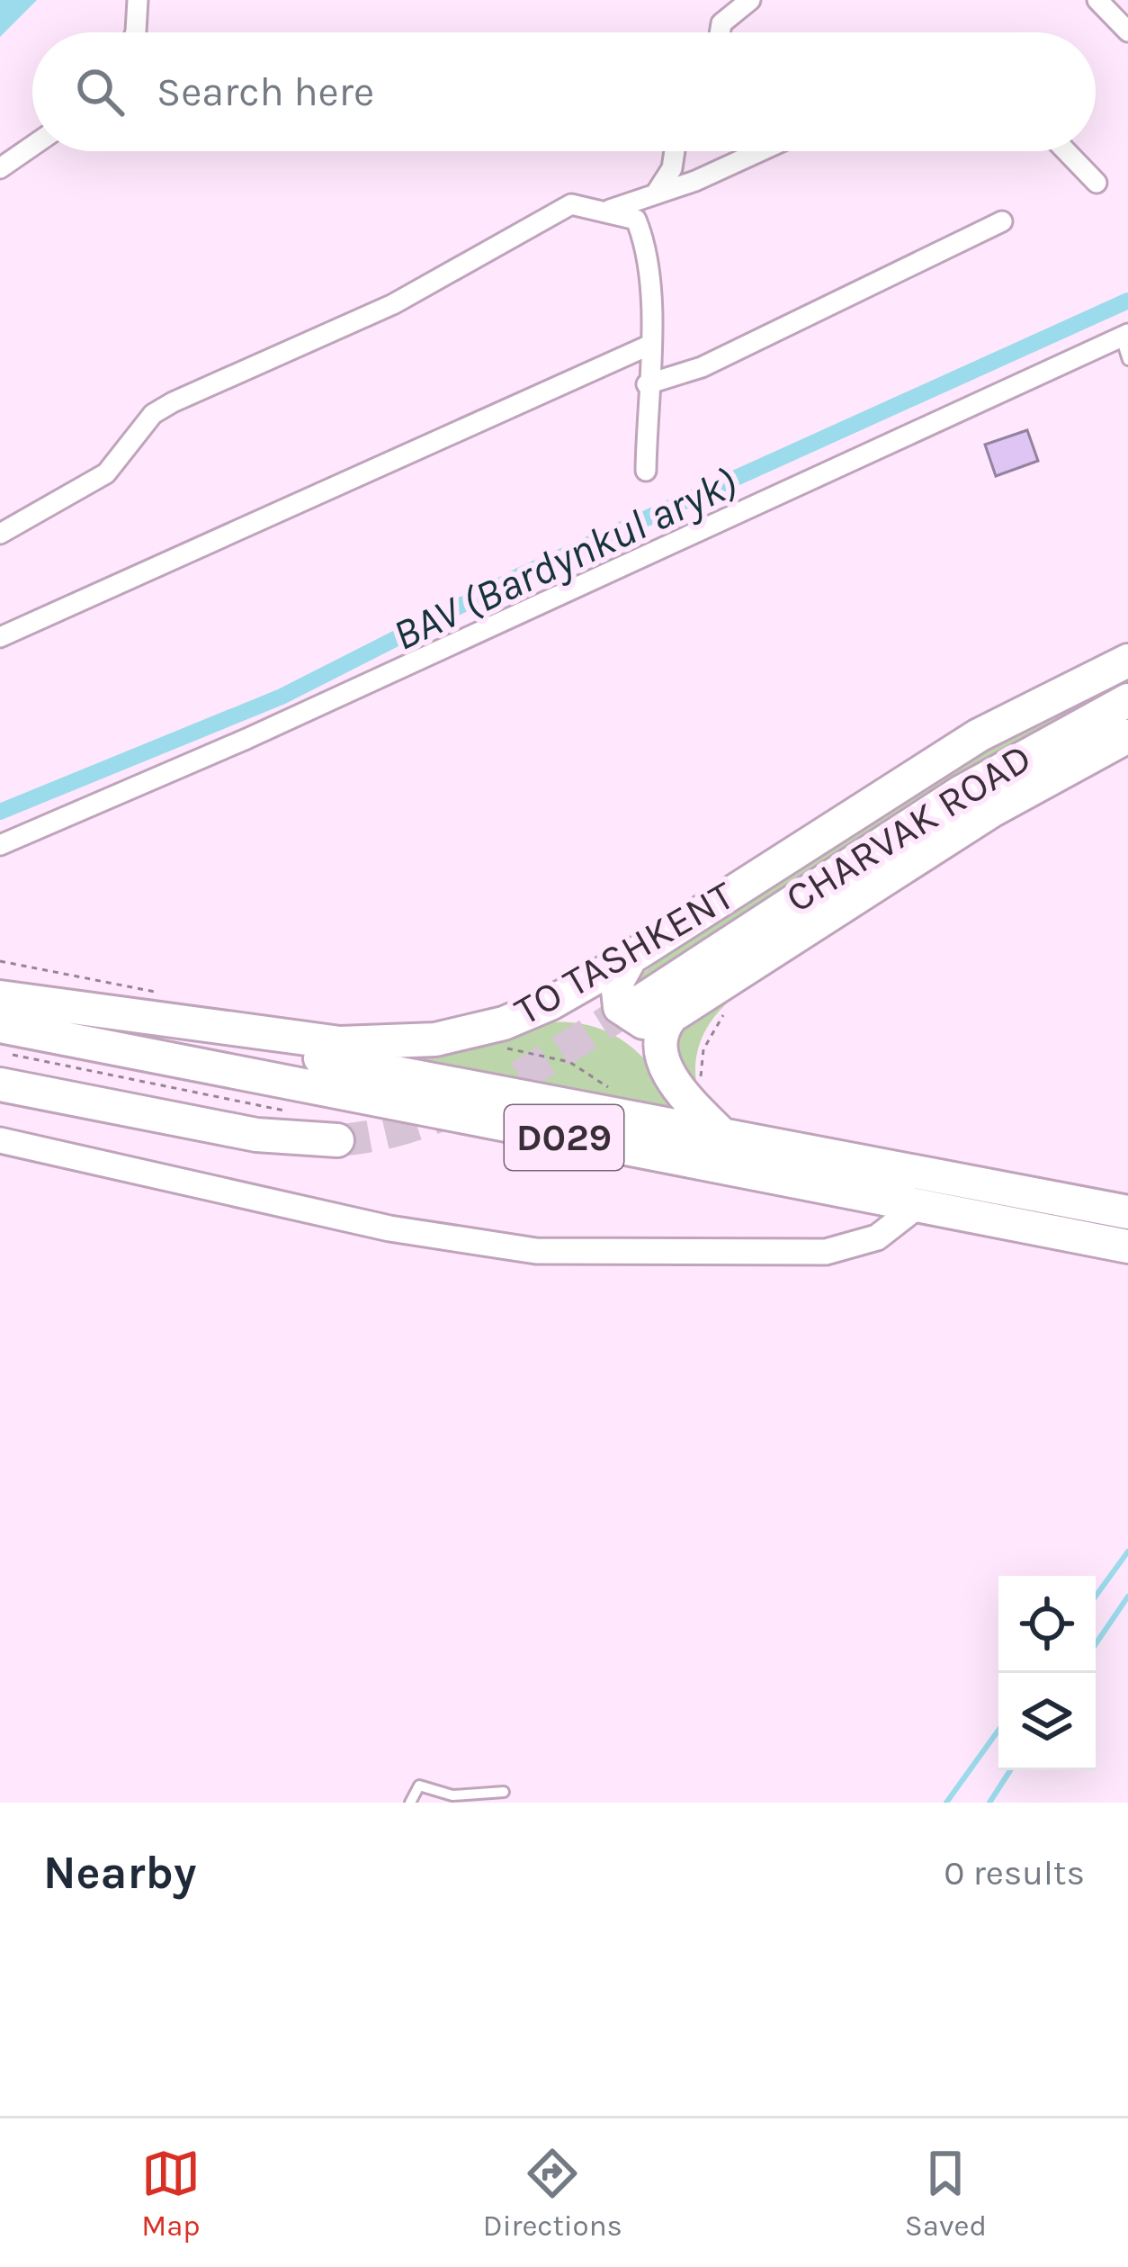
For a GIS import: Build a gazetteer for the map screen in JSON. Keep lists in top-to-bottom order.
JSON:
{
  "streets": {
    "highway": ["CHARVAK ROAD", "TO TASHKENT", "D029"]
  },
  "crossings": [
    ["TO TASHKENT", "D029"]
  ],
  "water": ["BAV (Bardynkul aryk)"],
  "page": {
    "search": "Search here",
    "heading": ["Nearby", "0 results"],
    "nav": ["Map", "Directions", "Saved"]
  }
}
